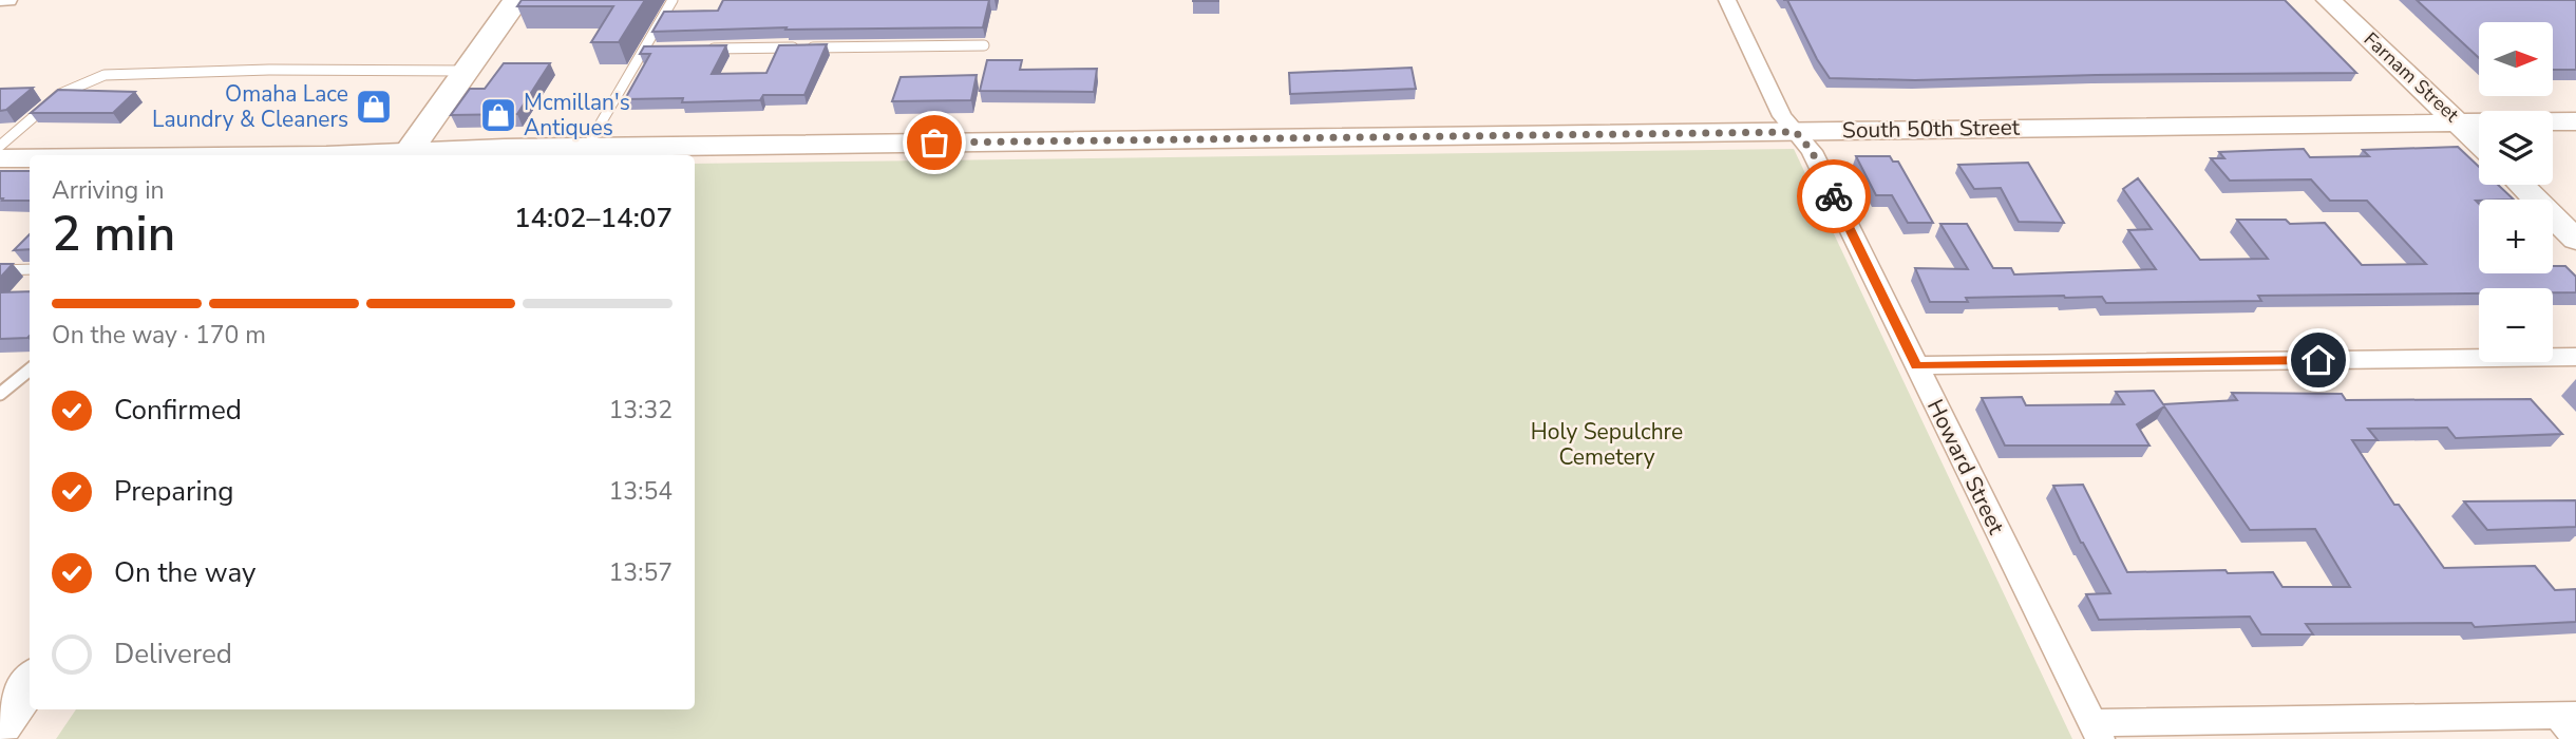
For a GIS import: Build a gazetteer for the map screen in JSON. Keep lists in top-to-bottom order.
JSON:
{
  "streets": {
    "main road": ["Farnam Street", "South 50th Street"],
    "street": ["Howard Street"]
  },
  "crossings": [
    ["Farnam Street", "South 50th Street"],
    ["South 50th Street", "Howard Street"]
  ],
  "parks": ["Holy Sepulchre Cemetery"],
  "places": {
    "shop": ["Omaha Lace Laundry & Cleaners", "Mcmillan's Antiques"]
  },
  "north": "right",
  "page": {
    "map_buttons": ["+", "−"],
    "heading": ["2 min", "Arriving in", "14:02–14:07"],
    "bar": "On the way · 170 m",
    "list": [
      ["Confirmed", "13:32"],
      ["Preparing", "13:54"],
      ["On the way", "13:57"],
      "Delivered"
    ]
  }
}
